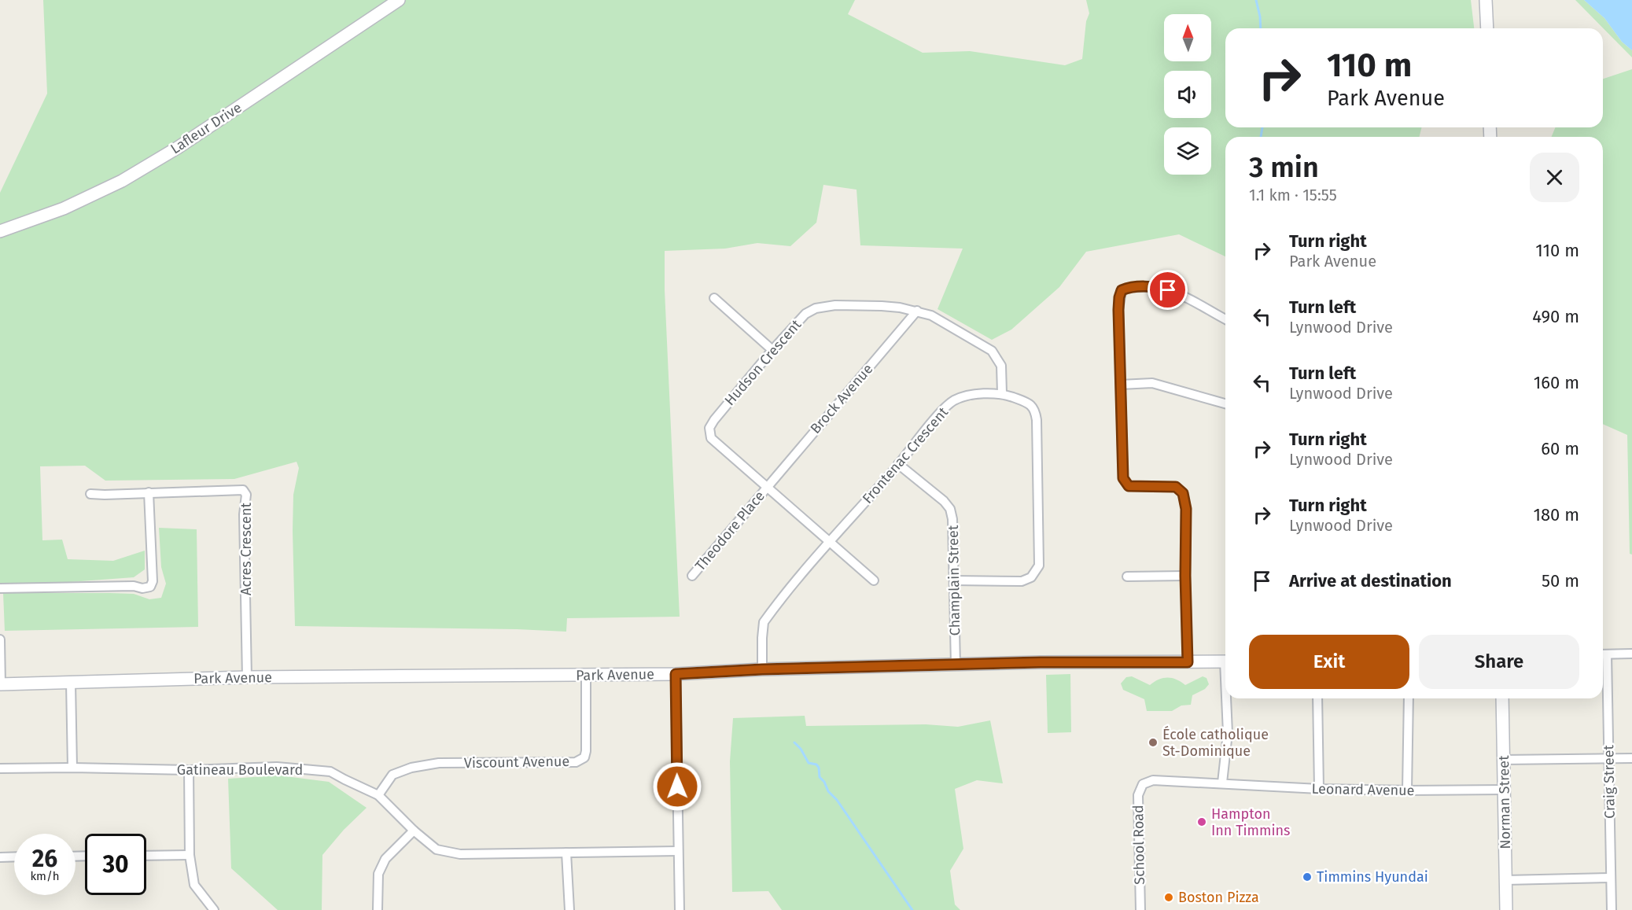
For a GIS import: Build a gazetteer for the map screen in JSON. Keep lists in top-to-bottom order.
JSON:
{
  "streets": {
    "street": [
      "Lafleur Drive",
      "Hudson Crescent",
      "Brock Avenue",
      "Frontenac Crescent",
      "Theodore Place",
      "Acres Crescent",
      "Champlain Street",
      "Park Avenue",
      "Viscount Avenue",
      "Gatineau Boulevard",
      "Craig Street",
      "Leonard Avenue",
      "Norman Street",
      "School Road"
    ]
  },
  "crossings": [
    ["Hudson Crescent", "Brock Avenue"],
    ["Hudson Crescent", "Frontenac Crescent"],
    ["Hudson Crescent", "Theodore Place"],
    ["Brock Avenue", "Theodore Place"],
    ["Frontenac Crescent", "Champlain Street"],
    ["Frontenac Crescent", "Park Avenue"],
    ["Acres Crescent", "Park Avenue"],
    ["Champlain Street", "Park Avenue"],
    ["Park Avenue", "Viscount Avenue"],
    ["Viscount Avenue", "Gatineau Boulevard"],
    ["Leonard Avenue", "Norman Street"],
    ["Leonard Avenue", "School Road"]
  ],
  "places": [
    "École catholique St-Dominique",
    "Hampton Inn Timmins",
    "Timmins Hyundai",
    "Boston Pizza"
  ],
  "north": "top",
  "page": {
    "turn": ["110 m", "Park Avenue"],
    "heading": ["3 min", "1.1 km · 15:55"],
    "list": [
      {
        "name": "Turn right",
        "note": "Park Avenue",
        "value": "110 m"
      },
      {
        "name": "Turn left",
        "note": "Lynwood Drive",
        "value": "490 m"
      },
      {
        "name": "Turn left",
        "note": "Lynwood Drive",
        "value": "160 m"
      },
      {
        "name": "Turn right",
        "note": "Lynwood Drive",
        "value": "60 m"
      },
      {
        "name": "Turn right",
        "note": "Lynwood Drive",
        "value": "180 m"
      },
      {
        "name": "Arrive at destination",
        "value": "50 m"
      }
    ],
    "buttons": ["Exit", "Share"],
    "speed": "26 km/h",
    "limit": "30"
  }
}
